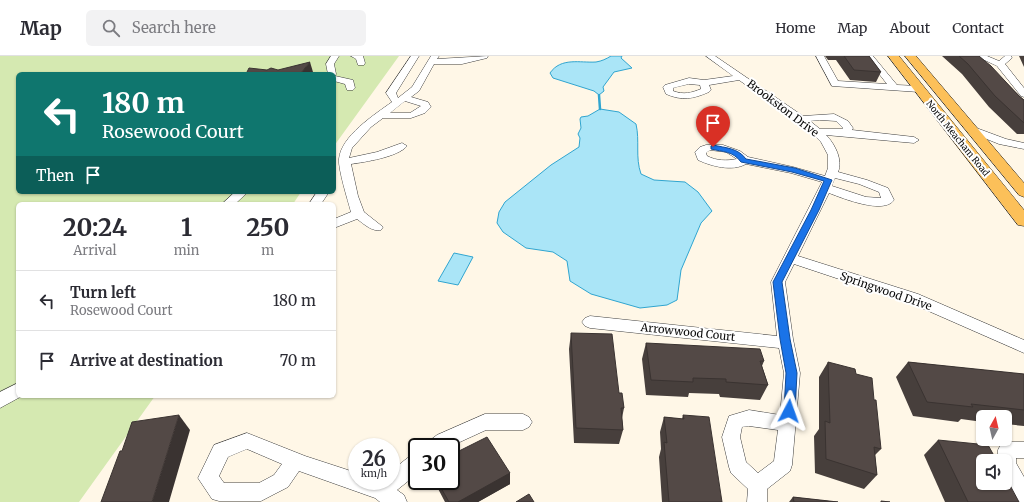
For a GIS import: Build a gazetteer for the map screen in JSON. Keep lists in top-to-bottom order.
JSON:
{
  "streets": {
    "main road": ["North Meacham Road"],
    "street": ["Brookston Drive", "Springwood Drive", "Arrowwood Court"]
  },
  "crossings": [
    ["Brookston Drive", "Springwood Drive"],
    ["Brookston Drive", "Arrowwood Court"]
  ],
  "north": "top",
  "page": {
    "header": "Map",
    "search": "Search here",
    "nav": [
      "Home",
      "Map",
      "About",
      "Contact"
    ],
    "turn": ["180 m", "Rosewood Court"],
    "then": "Then",
    "eta": [
      "20:24",
      "Arrival",
      "1",
      "min",
      "250",
      "m"
    ],
    "list": [
      {
        "name": "Turn left",
        "note": "Rosewood Court",
        "value": "180 m"
      },
      {
        "name": "Arrive at destination",
        "value": "70 m"
      }
    ],
    "speed": "26 km/h",
    "limit": "30"
  }
}
